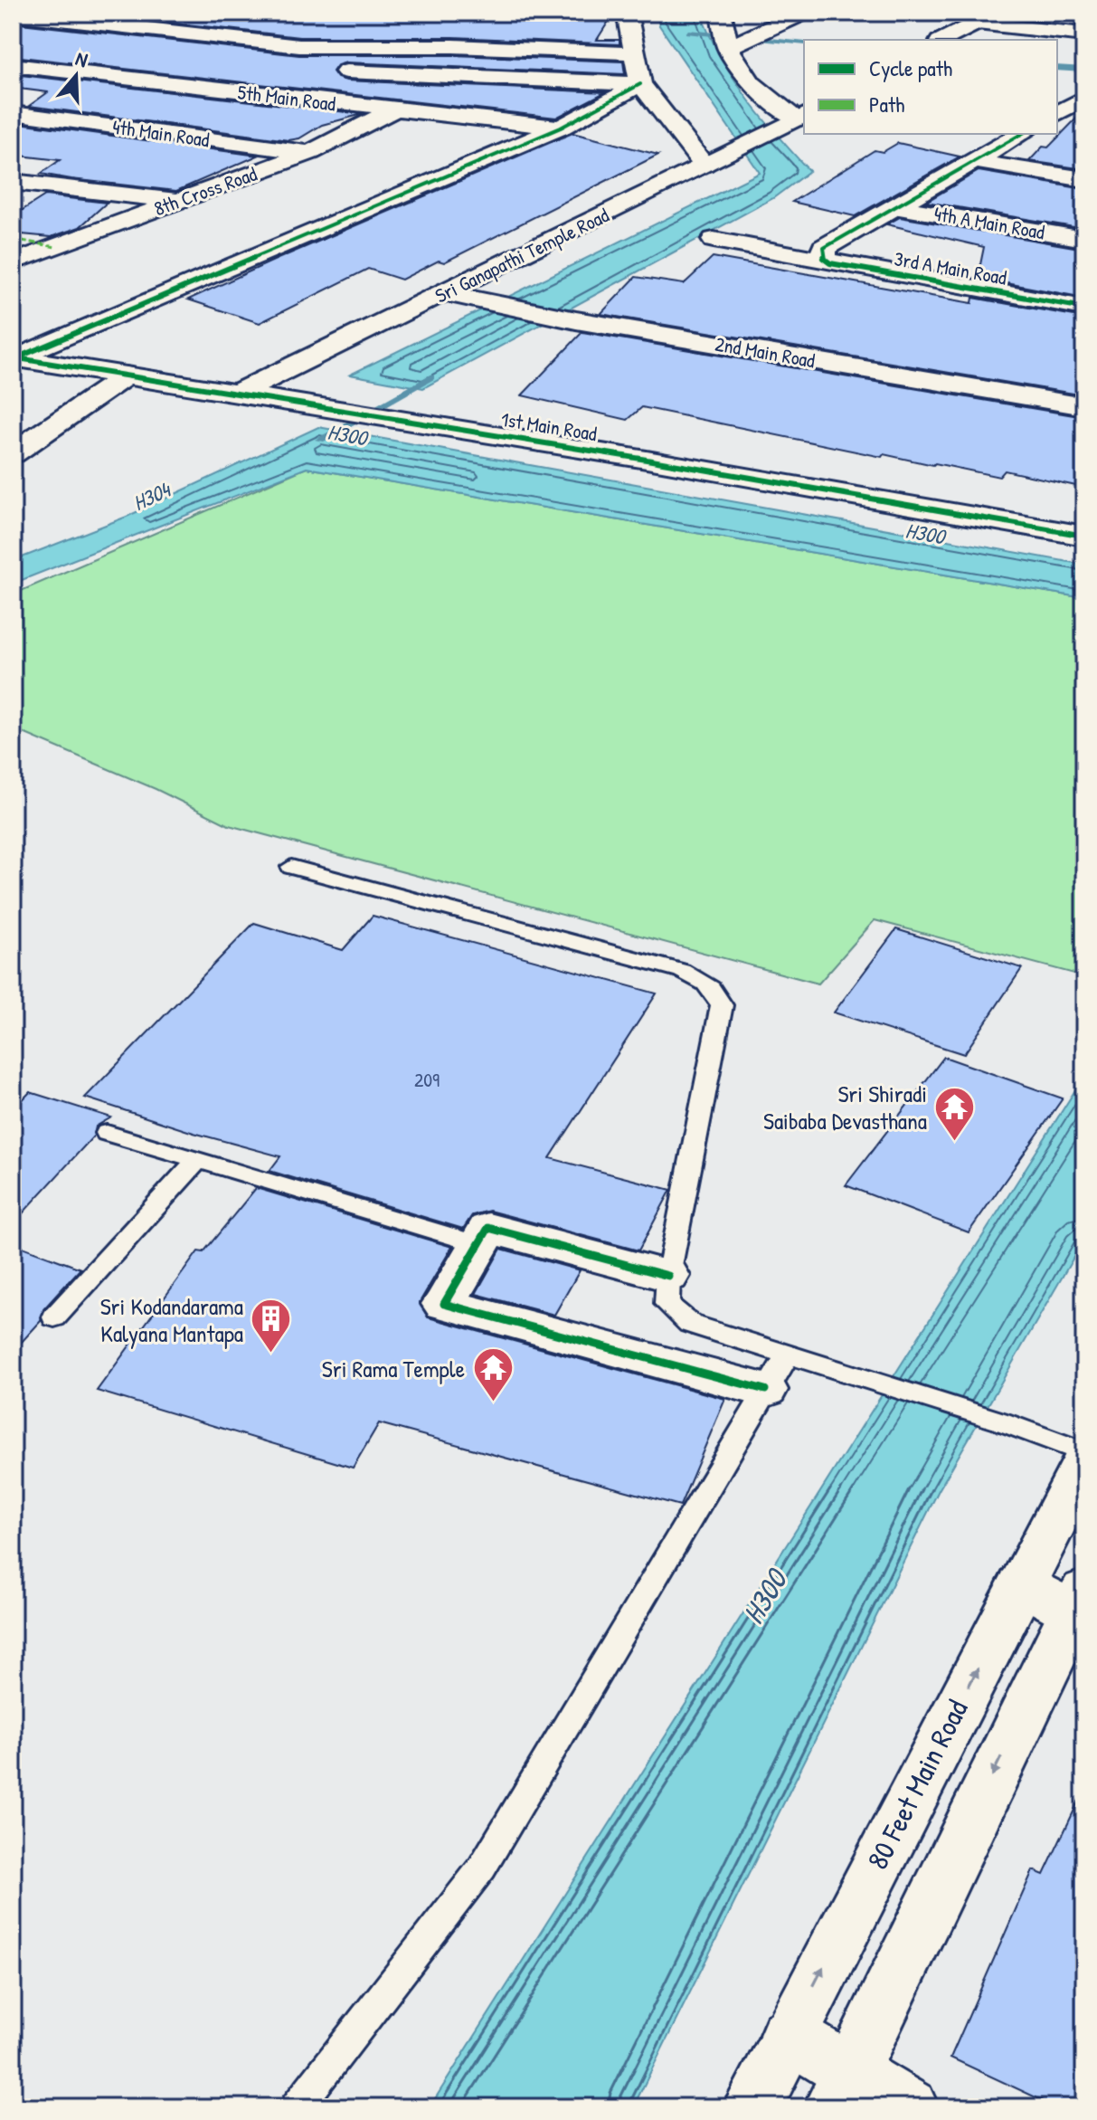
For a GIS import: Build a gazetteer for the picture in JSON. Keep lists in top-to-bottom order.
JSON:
{
  "streets": {
    "street": [
      "5th Main Road",
      "4th Main Road",
      "8th Cross Road",
      "4th A Main Road",
      "Sri Ganapathi Temple Road",
      "3rd A Main Road",
      "2nd Main Road",
      "1st Main Road",
      "80 Feet Main Road"
    ]
  },
  "crossings": [
    ["5th Main Road", "8th Cross Road"],
    ["4th Main Road", "8th Cross Road"],
    ["Sri Ganapathi Temple Road", "2nd Main Road"],
    ["Sri Ganapathi Temple Road", "1st Main Road"]
  ],
  "water": ["H300", "H304"],
  "places": {
    "temple": ["Sri Shiradi Saibaba Devasthana", "Sri Rama Temple"],
    "building": ["Sri Kodandarama Kalyana Mantapa"]
  },
  "house_numbers": ["209"],
  "legend": ["Cycle path", "Path"],
  "north": "top"
}
